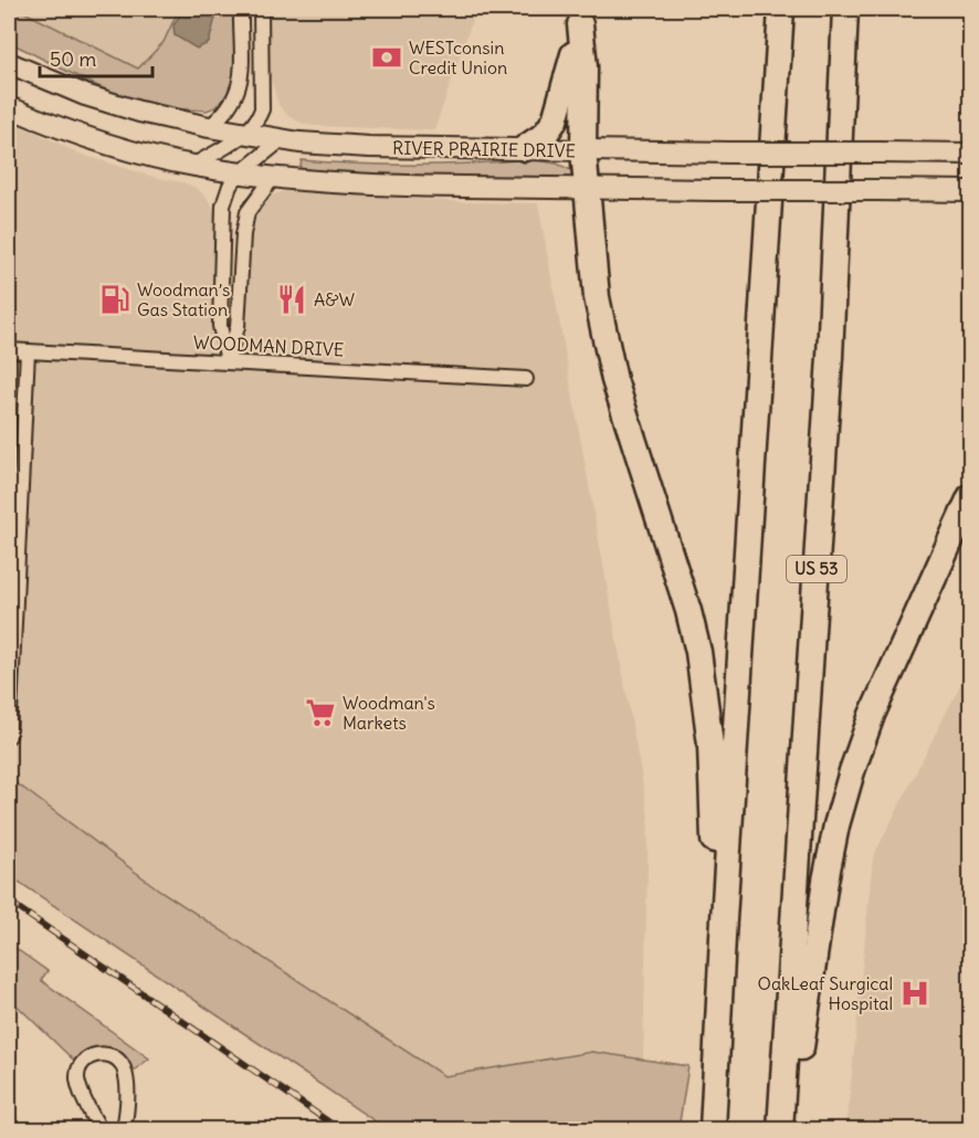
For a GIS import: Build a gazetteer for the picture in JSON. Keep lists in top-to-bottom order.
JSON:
{
  "streets": {
    "highway": ["US 53"],
    "main road": ["RIVER PRAIRIE DRIVE"],
    "street": ["WOODMAN DRIVE"]
  },
  "places": {
    "bank": ["WESTconsin Credit Union"],
    "fuel station": ["Woodman’s Gas Station"],
    "restaurant": ["A&W"],
    "supermarket": ["Woodman's Markets"],
    "hospital": ["OakLeaf Surgical Hospital"]
  },
  "scale_bar": "50 m"
}
